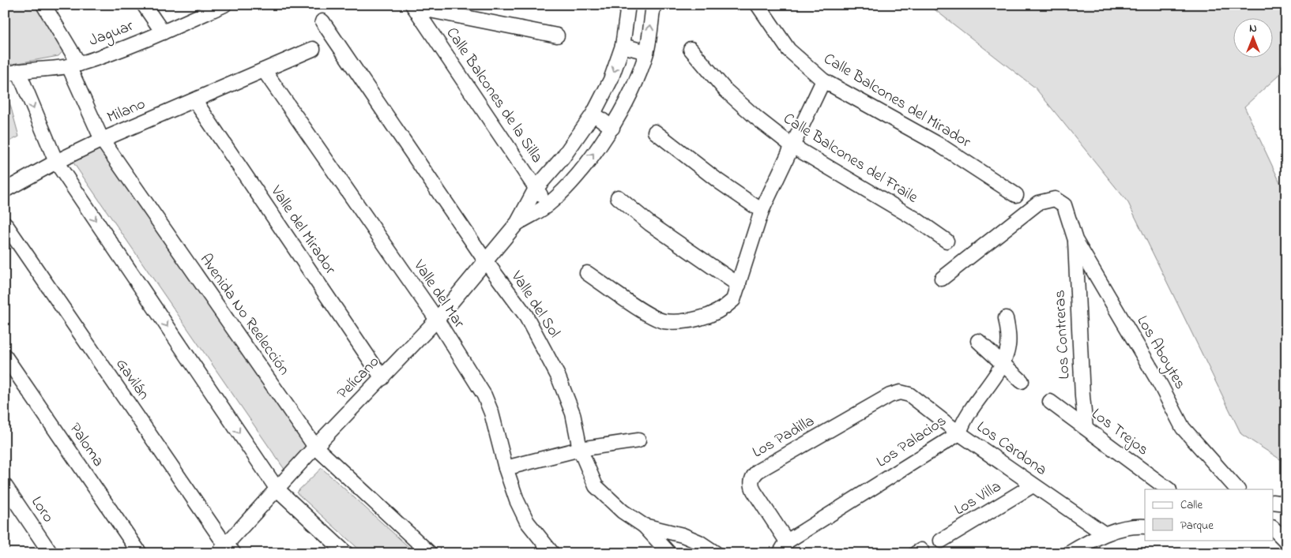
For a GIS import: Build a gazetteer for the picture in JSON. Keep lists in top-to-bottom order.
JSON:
{
  "streets": {
    "street": [
      "Jaguar",
      "Calle Balcones de la Silla",
      "Calle Balcones del Mirador",
      "Milano",
      "Calle Balcones del Fraile",
      "Valle del Mirador",
      "Valle del Mar",
      "Valle del Sol",
      "Avenida No Reelección",
      "Los Contreras",
      "Los Aboytes",
      "Pelícano",
      "Gavilán",
      "Los Trejos",
      "Los Padilla",
      "Los Palacios",
      "Paloma",
      "Los Cardona",
      "Los Villa",
      "Loro"
    ]
  },
  "crossings": [
    ["Jaguar", "Avenida No Reelección"],
    ["Calle Balcones de la Silla", "Pelícano"],
    ["Milano", "Valle del Mirador"],
    ["Milano", "Valle del Mar"],
    ["Milano", "Avenida No Reelección"],
    ["Valle del Mirador", "Pelícano"],
    ["Valle del Mar", "Pelícano"],
    ["Valle del Sol", "Pelícano"],
    ["Avenida No Reelección", "Pelícano"],
    ["Los Contreras", "Los Aboytes"],
    ["Los Contreras", "Los Trejos"],
    ["Pelícano", "Gavilán"],
    ["Los Padilla", "Los Palacios"],
    ["Los Padilla", "Los Cardona"],
    ["Los Palacios", "Los Cardona"],
    ["Los Cardona", "Los Villa"]
  ],
  "legend": ["Calle", "Parque"],
  "north": "top"
}
